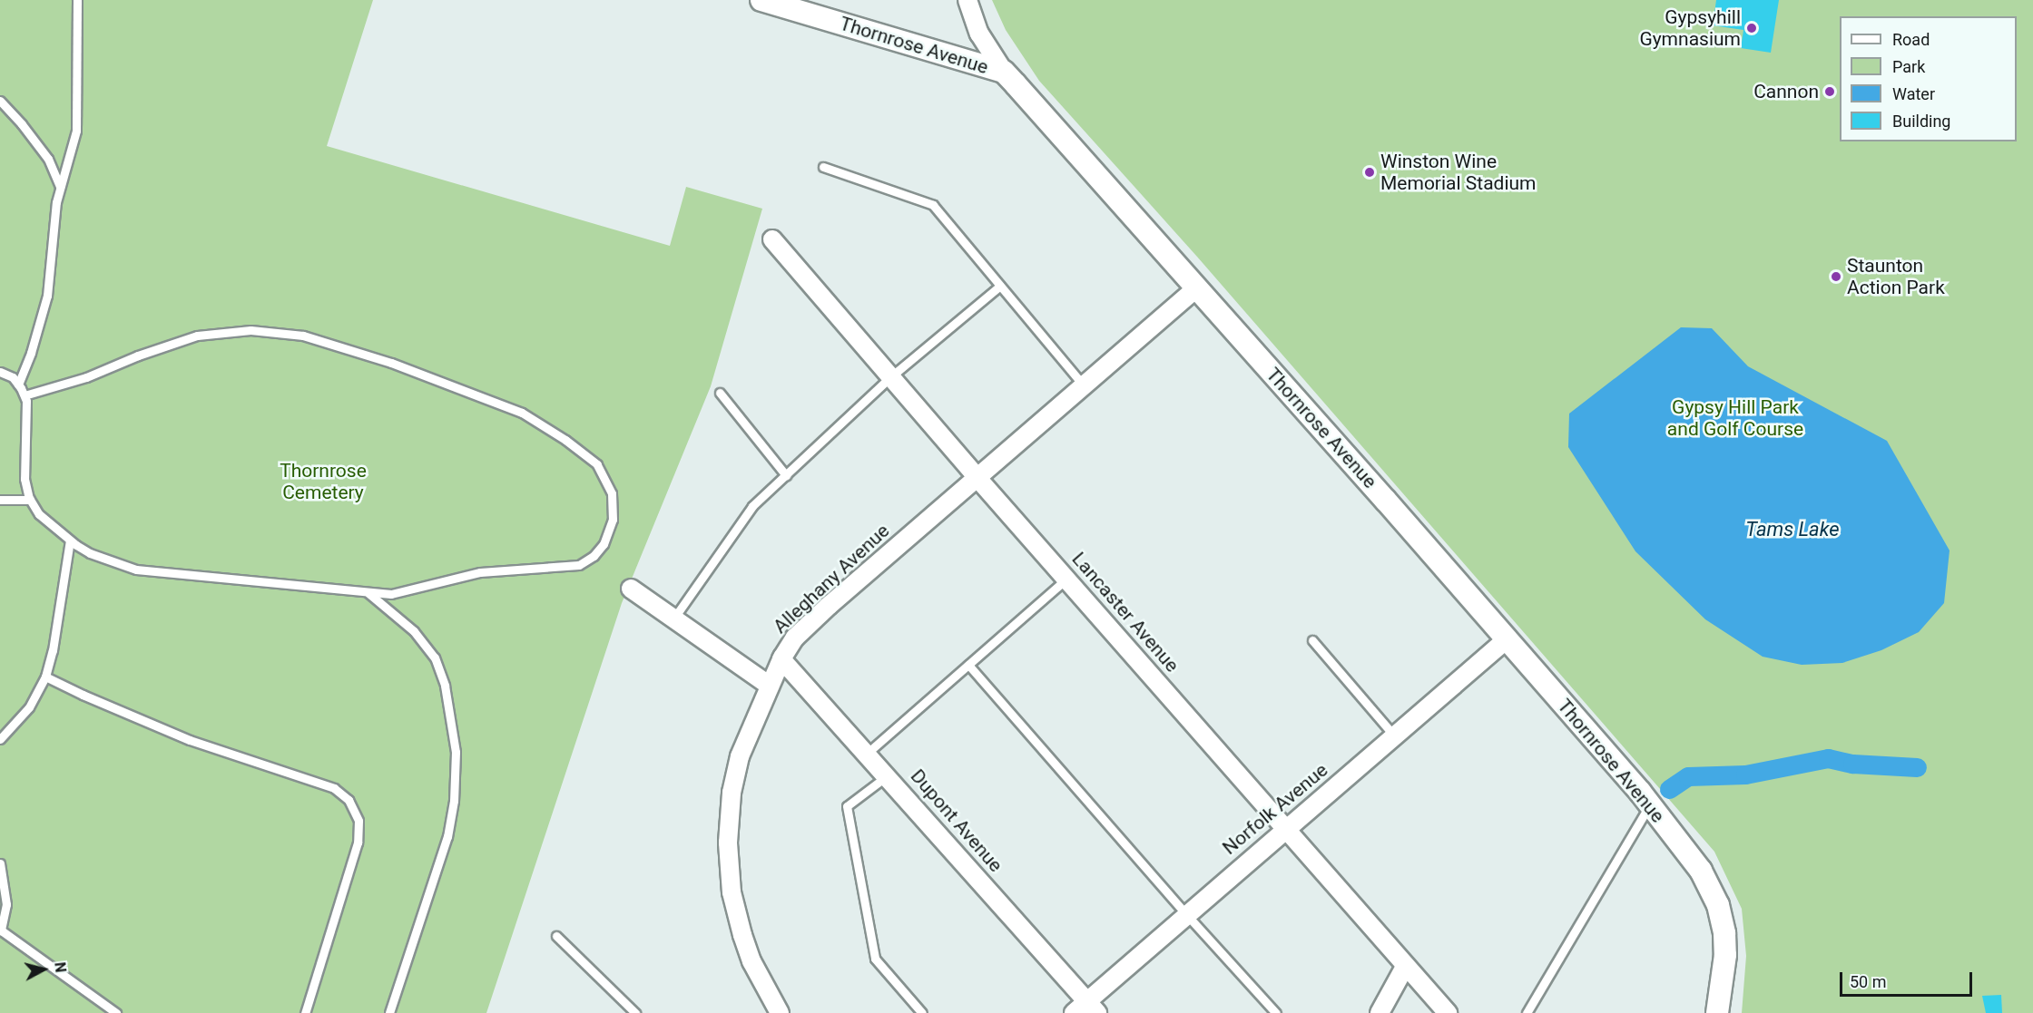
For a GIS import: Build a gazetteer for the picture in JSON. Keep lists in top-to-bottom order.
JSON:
{
  "streets": {
    "street": [
      "Thornrose Avenue",
      "Alleghany Avenue",
      "Lancaster Avenue",
      "Norfolk Avenue",
      "Dupont Avenue"
    ]
  },
  "crossings": [
    ["Thornrose Avenue", "Alleghany Avenue"],
    ["Thornrose Avenue", "Norfolk Avenue"],
    ["Alleghany Avenue", "Lancaster Avenue"],
    ["Alleghany Avenue", "Dupont Avenue"],
    ["Lancaster Avenue", "Norfolk Avenue"],
    ["Norfolk Avenue", "Dupont Avenue"]
  ],
  "water": ["Tams Lake"],
  "parks": ["Gypsy Hill Park and Golf Course", "Thornrose Cemetery"],
  "places": [
    "Gypsyhill Gymnasium",
    "Cannon",
    "Winston Wine Memorial Stadium",
    "Staunton Action Park"
  ],
  "legend": [
    "Road",
    "Park",
    "Water",
    "Building"
  ],
  "scale_bar": "50 m",
  "north": "right"
}
